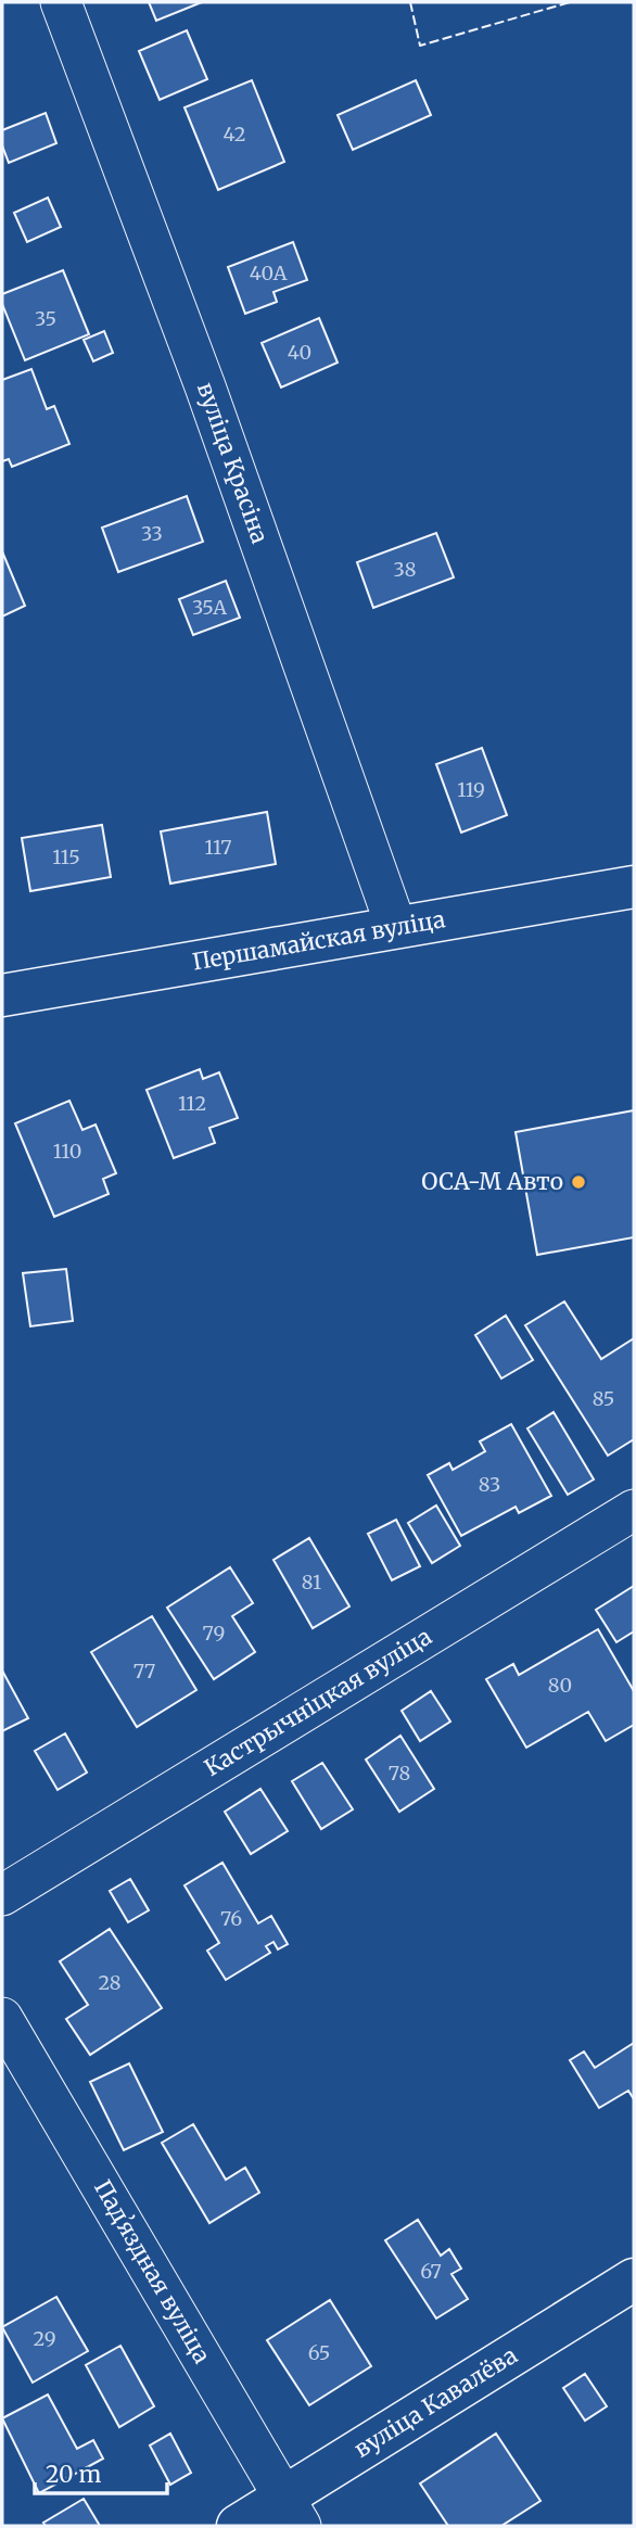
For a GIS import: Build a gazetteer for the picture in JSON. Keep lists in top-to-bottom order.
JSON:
{
  "streets": {
    "main road": ["Першамайская вуліца", "вуліца Кавалёва"],
    "street": ["вуліца Красіна", "Кастрычніцкая вуліца", "Падʼяздная вуліца"]
  },
  "crossings": [
    ["вуліца Красіна", "Першамайская вуліца"],
    ["Падʼяздная вуліца", "вуліца Кавалёва"]
  ],
  "places": ["ОСА-М Авто"],
  "house_numbers": [
    "42",
    "40А",
    "35",
    "40",
    "33",
    "38",
    "35А",
    "119",
    "117",
    "115",
    "112",
    "110",
    "85",
    "83",
    "81",
    "79",
    "77",
    "80",
    "78",
    "76",
    "28",
    "67",
    "29",
    "65"
  ],
  "scale_bar": "20 m"
}
